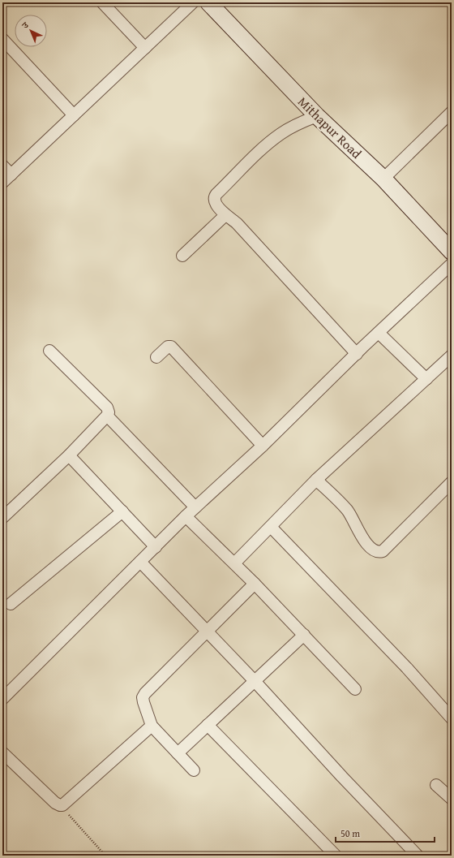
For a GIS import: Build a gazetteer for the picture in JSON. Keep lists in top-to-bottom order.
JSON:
{
  "streets": {
    "street": ["Mithapur Road"]
  },
  "scale_bar": "50 m",
  "north": "top left"
}
